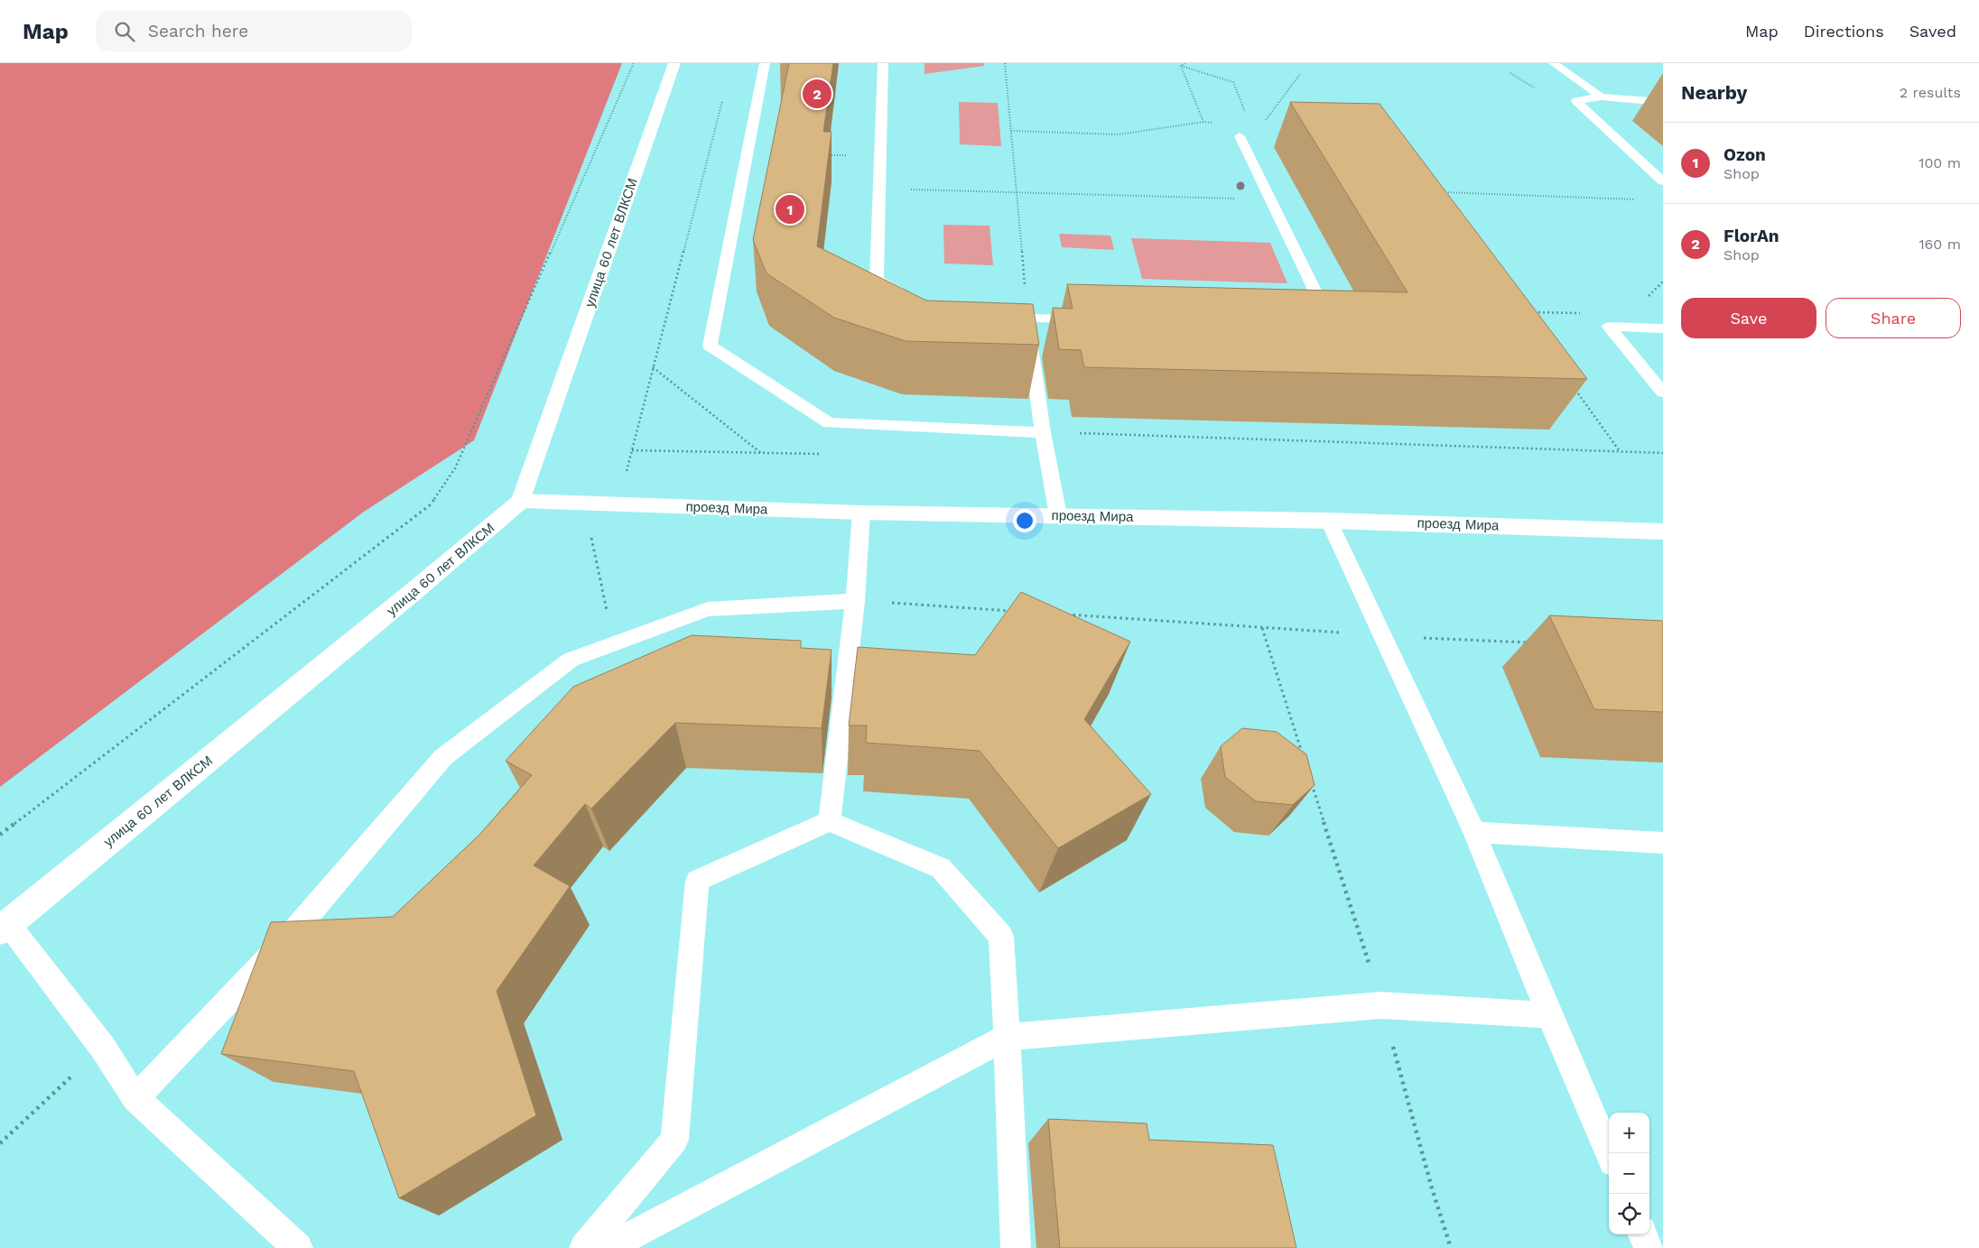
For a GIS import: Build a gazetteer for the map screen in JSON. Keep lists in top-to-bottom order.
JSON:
{
  "streets": {
    "street": ["улица 60 лет ВЛКСМ", "проезд Мира"]
  },
  "crossings": [
    ["улица 60 лет ВЛКСМ", "проезд Мира"]
  ],
  "page": {
    "header": "Map",
    "search": "Search here",
    "nav": ["Map", "Directions", "Saved"],
    "heading": ["Nearby", "2 results"],
    "pins": ["2", "1"],
    "list": [
      {
        "mark": "1",
        "name": "Ozon",
        "note": "Shop",
        "value": "100 m"
      },
      {
        "mark": "2",
        "name": "FlorAn",
        "note": "Shop",
        "value": "160 m"
      }
    ],
    "buttons": ["Save", "Share"],
    "map_buttons": ["+", "−"]
  }
}
